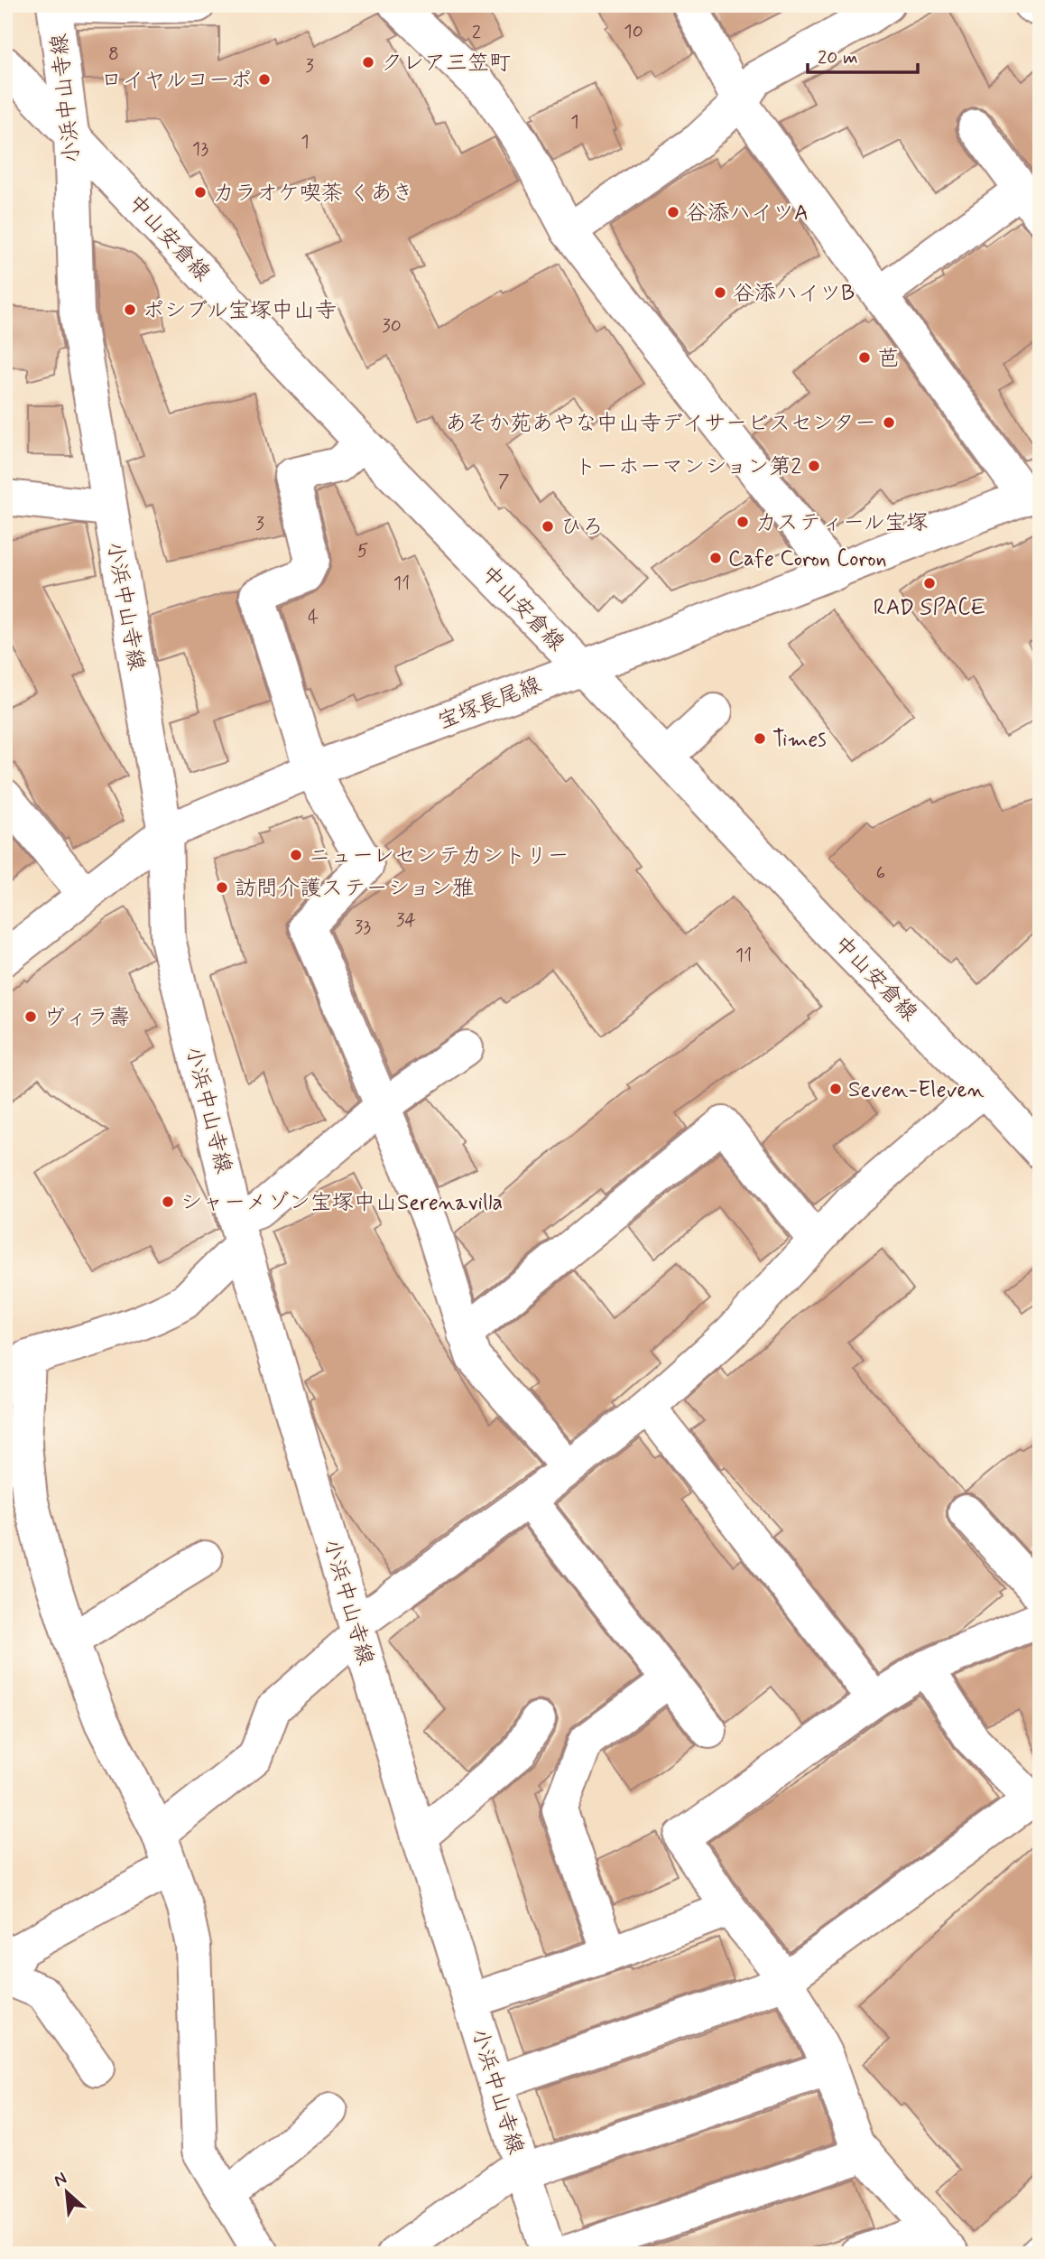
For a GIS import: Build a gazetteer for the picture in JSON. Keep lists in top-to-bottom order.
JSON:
{
  "streets": {
    "street": ["小浜中山寺線", "中山安倉線", "宝塚長尾線"]
  },
  "crossings": [
    ["小浜中山寺線", "中山安倉線"],
    ["小浜中山寺線", "宝塚長尾線"],
    ["中山安倉線", "宝塚長尾線"]
  ],
  "places": [
    "クレア三笠町",
    "ロイヤルコーポ",
    "カラオケ喫茶 くあき",
    "谷添ハイツA",
    "谷添ハイツB",
    "ポシブル宝塚中山寺",
    "芭",
    "あそか苑あやな中山寺デイサービスセンター",
    "トーホーマンション第2",
    "カスティール宝塚",
    "ひろ",
    "Cafe Coron Coron",
    "RAD SPACE",
    "Times",
    "ニューレセンテカントリー",
    "訪問介護ステーション雅",
    "ヴィラ壽",
    "Seven-Eleven",
    "シャーメゾン宝塚中山Serenavilla"
  ],
  "house_numbers": [
    "10",
    "2",
    "8",
    "3",
    "1",
    "1",
    "13",
    "30",
    "7",
    "3",
    "5",
    "11",
    "4",
    "6",
    "34",
    "33",
    "11"
  ],
  "scale_bar": "20 m",
  "north": "top left"
}
